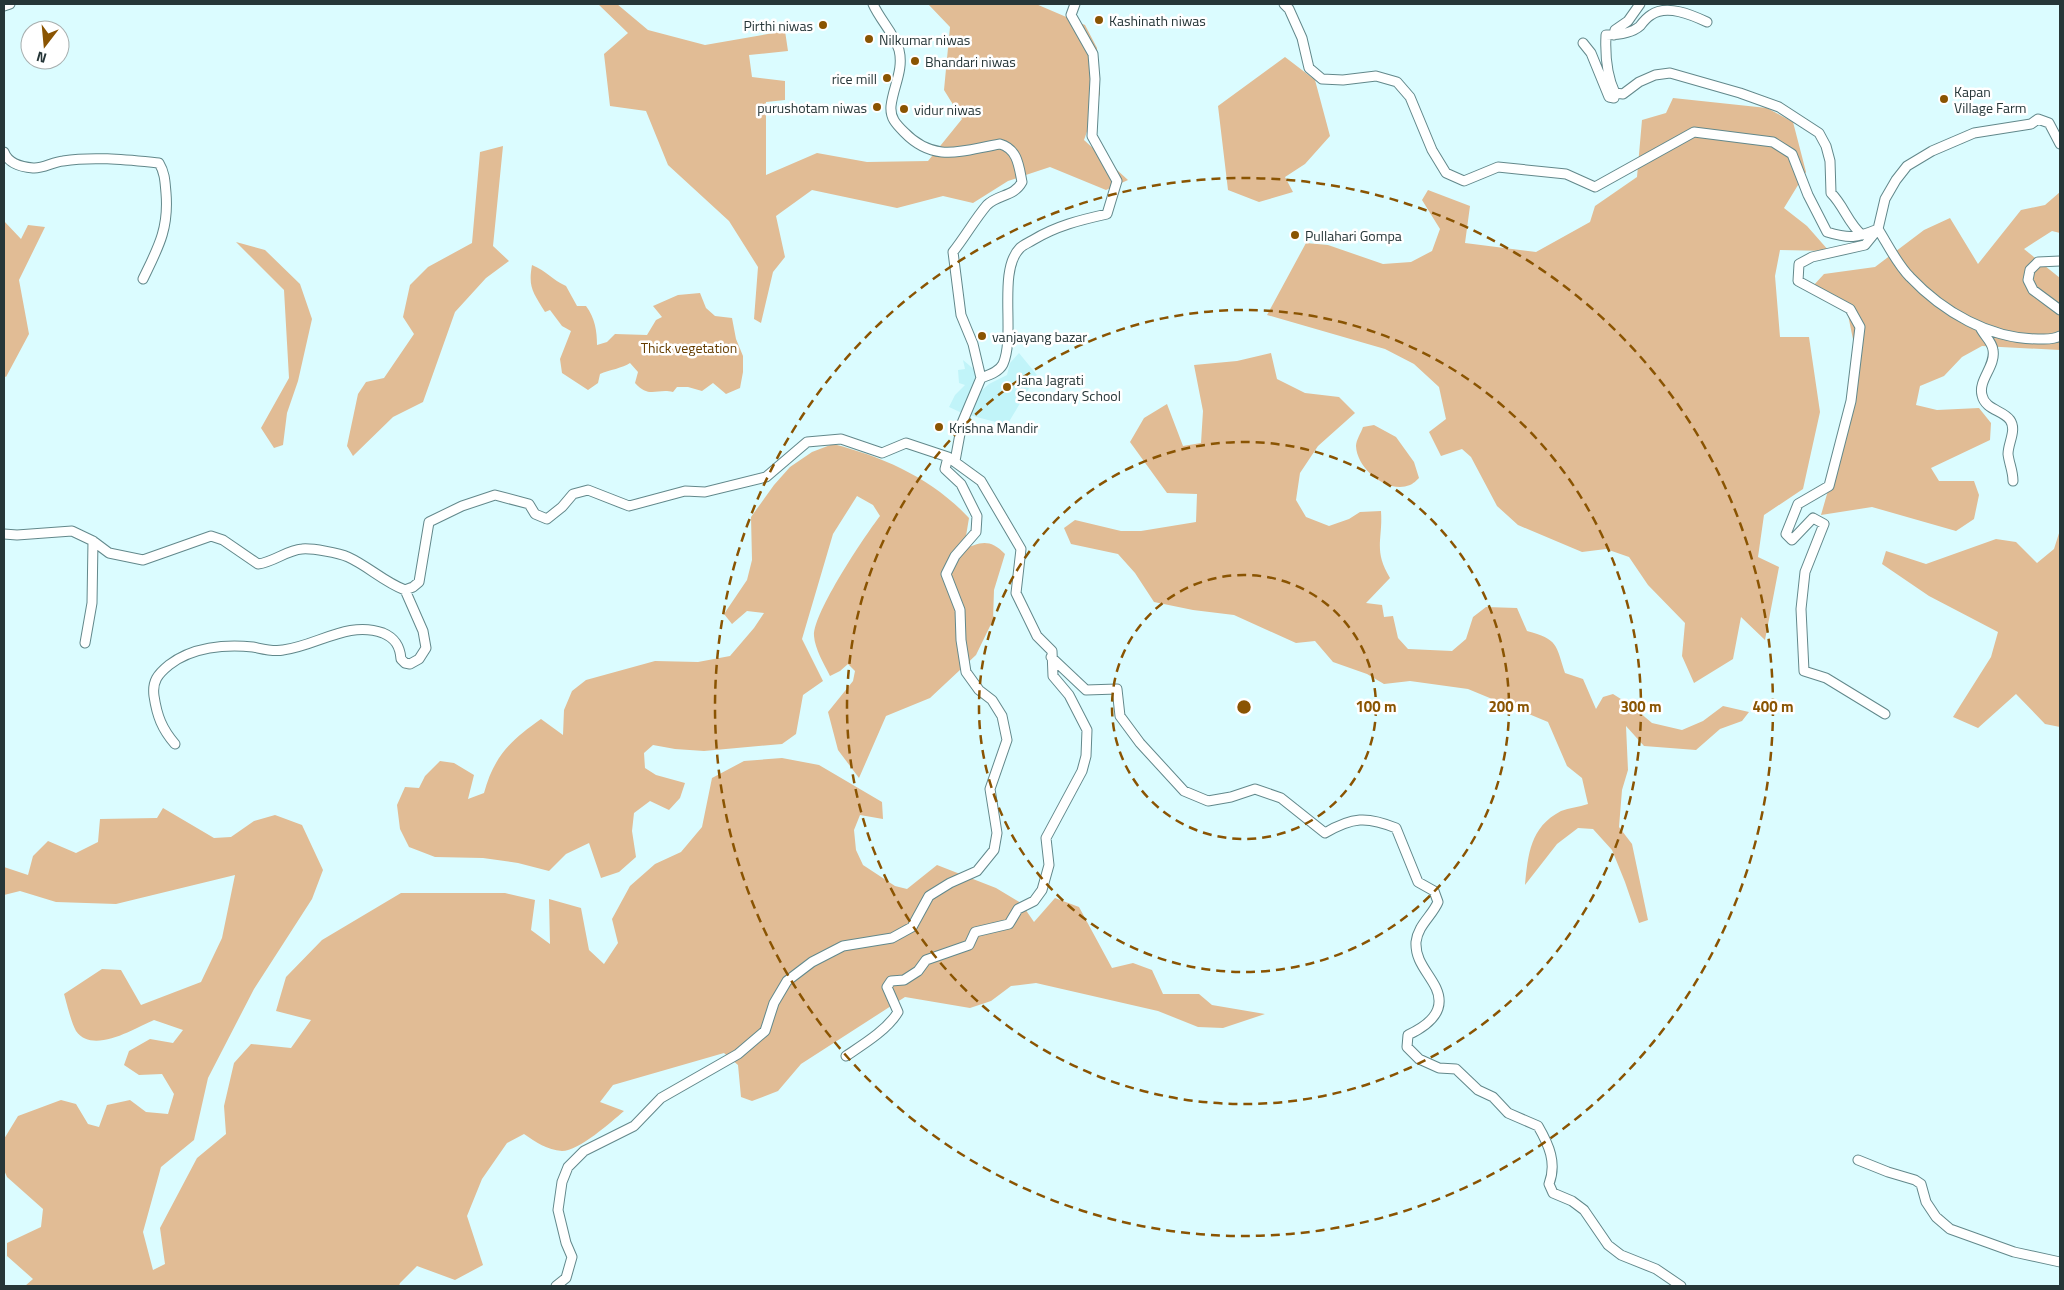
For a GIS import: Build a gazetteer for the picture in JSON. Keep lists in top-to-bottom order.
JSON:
{
  "parks": ["Thick vegetation"],
  "places": [
    "Kashinath niwas",
    "Pirthi niwas",
    "Nilkumar niwas",
    "Bhandari niwas",
    "rice mill",
    "Kapan Village Farm",
    "purushotam niwas",
    "vidur niwas",
    "Pullahari Gompa",
    "vanjayang bazar",
    "Jana Jagrati Secondary School",
    "Krishna Mandir"
  ],
  "north": "bottom",
  "rings": [
    "100 m",
    "200 m",
    "300 m",
    "400 m"
  ]
}
